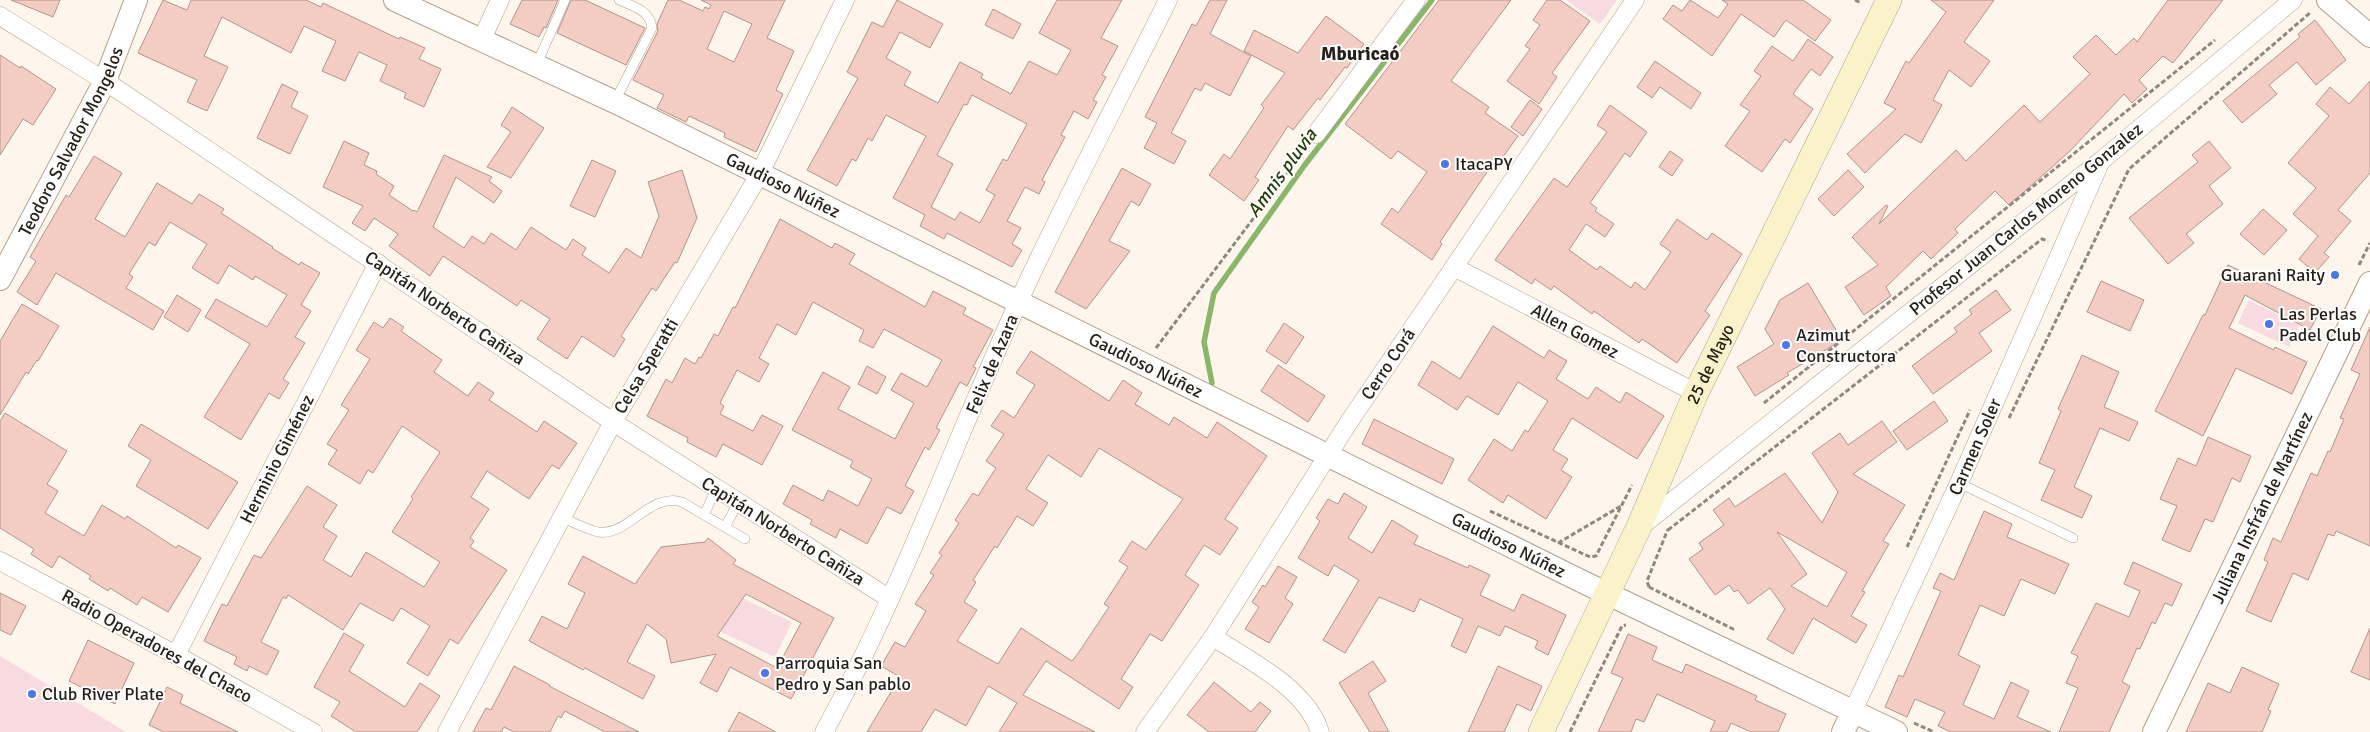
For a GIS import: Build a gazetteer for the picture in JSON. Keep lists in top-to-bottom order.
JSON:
{
  "streets": {
    "main road": ["25 de Mayo"],
    "street": [
      "Teodoro Salvador Mongelos",
      "Gaudioso Núñez",
      "Profesor Juan Carlos Moreno Gonzalez",
      "Capitán Norberto Cañiza",
      "Allen Gomez",
      "Felix de Azara",
      "Cerro Corá",
      "Celsa Speratti",
      "Carmen Soler",
      "Herminio Giménez",
      "Juliana Insfrán de Martínez",
      "Radio Operadores del Chaco"
    ]
  },
  "crossings": [
    ["Teodoro Salvador Mongelos", "Capitán Norberto Cañiza"],
    ["Gaudioso Núñez", "Felix de Azara"],
    ["Gaudioso Núñez", "Cerro Corá"],
    ["Gaudioso Núñez", "25 de Mayo"],
    ["Gaudioso Núñez", "Celsa Speratti"],
    ["Gaudioso Núñez", "Carmen Soler"],
    ["Profesor Juan Carlos Moreno Gonzalez", "25 de Mayo"],
    ["Profesor Juan Carlos Moreno Gonzalez", "Carmen Soler"],
    ["Capitán Norberto Cañiza", "Felix de Azara"],
    ["Capitán Norberto Cañiza", "Celsa Speratti"],
    ["Capitán Norberto Cañiza", "Herminio Giménez"],
    ["Allen Gomez", "Cerro Corá"],
    ["Allen Gomez", "25 de Mayo"],
    ["Herminio Giménez", "Radio Operadores del Chaco"]
  ],
  "districts": ["Mburicaó"],
  "water": ["Amnis pluvia"],
  "places": [
    "ItacaPY",
    "Guarani Raity",
    "Las Perlas Padel Club",
    "Azimut Constructora",
    "Parroquia San Pedro y San pablo",
    "Club River Plate"
  ]
}
